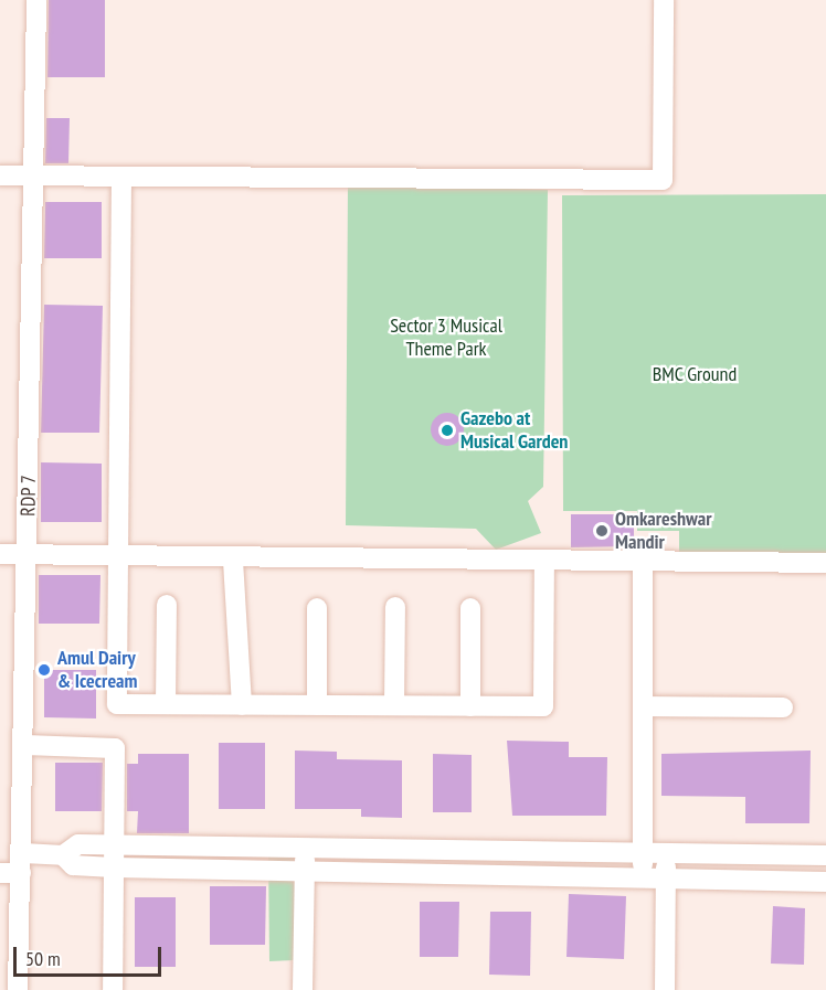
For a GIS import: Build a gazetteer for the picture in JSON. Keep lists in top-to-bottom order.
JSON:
{
  "streets": {
    "street": ["RDP 7"]
  },
  "parks": ["Sector 3 Musical Theme Park", "BMC Ground"],
  "places": ["Gazebo at Musical Garden", "Omkareshwar Mandir", "Amul Dairy & Icecream"],
  "scale_bar": "50 m"
}
